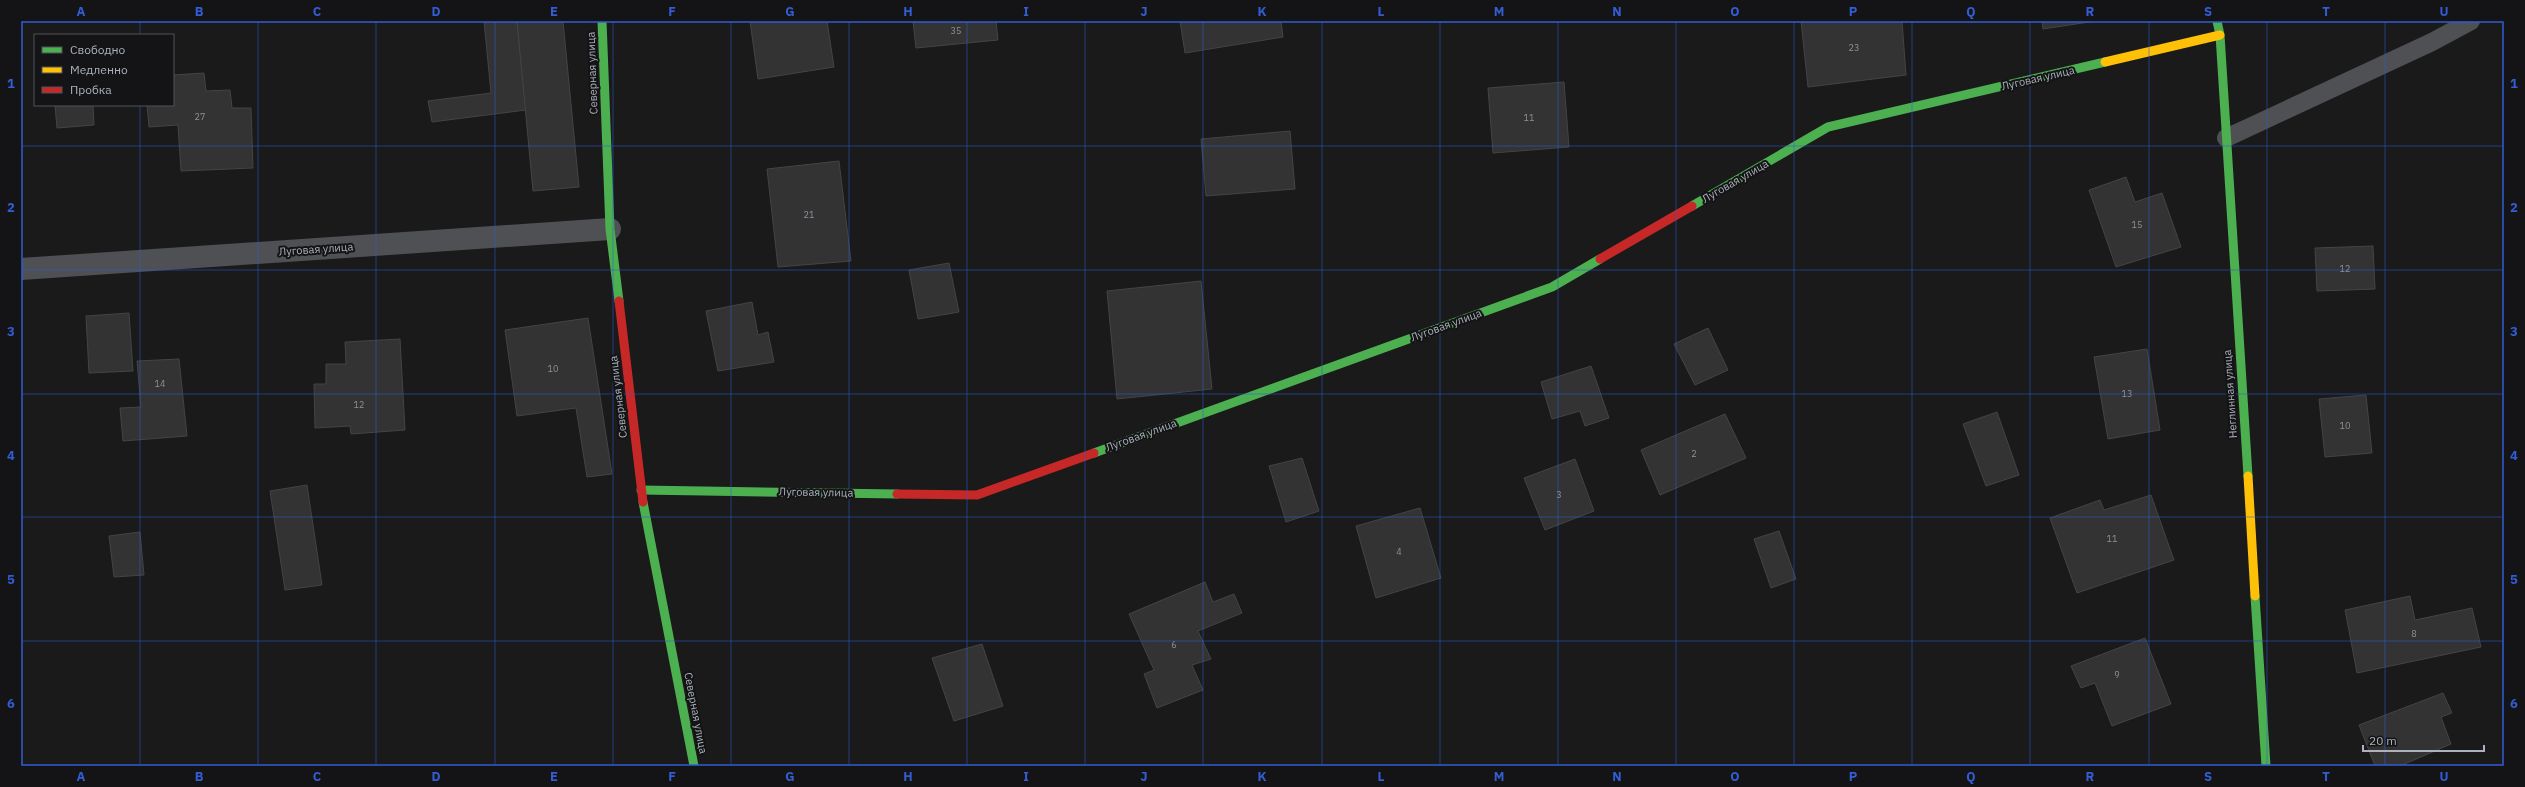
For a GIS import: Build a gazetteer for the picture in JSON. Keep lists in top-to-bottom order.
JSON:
{
  "streets": {
    "street": ["Северная улица", "Луговая улица", "Неглинная улица"]
  },
  "crossings": [
    ["Северная улица", "Луговая улица"],
    ["Луговая улица", "Неглинная улица"]
  ],
  "house_numbers": [
    "35",
    "23",
    "27",
    "11",
    "21",
    "15",
    "12",
    "10",
    "14",
    "13",
    "12",
    "10",
    "2",
    "3",
    "11",
    "4",
    "8",
    "6",
    "9"
  ],
  "legend": ["Свободно", "Медленно", "Пробка"],
  "scale_bar": "20 m",
  "grid": {
    "columns": [
      "A",
      "B",
      "C",
      "D",
      "E",
      "F",
      "G",
      "H",
      "I",
      "J",
      "K",
      "L",
      "M",
      "N",
      "O",
      "P",
      "Q",
      "R",
      "S",
      "T",
      "U"
    ],
    "rows": [
      "1",
      "2",
      "3",
      "4",
      "5",
      "6"
    ]
  }
}
